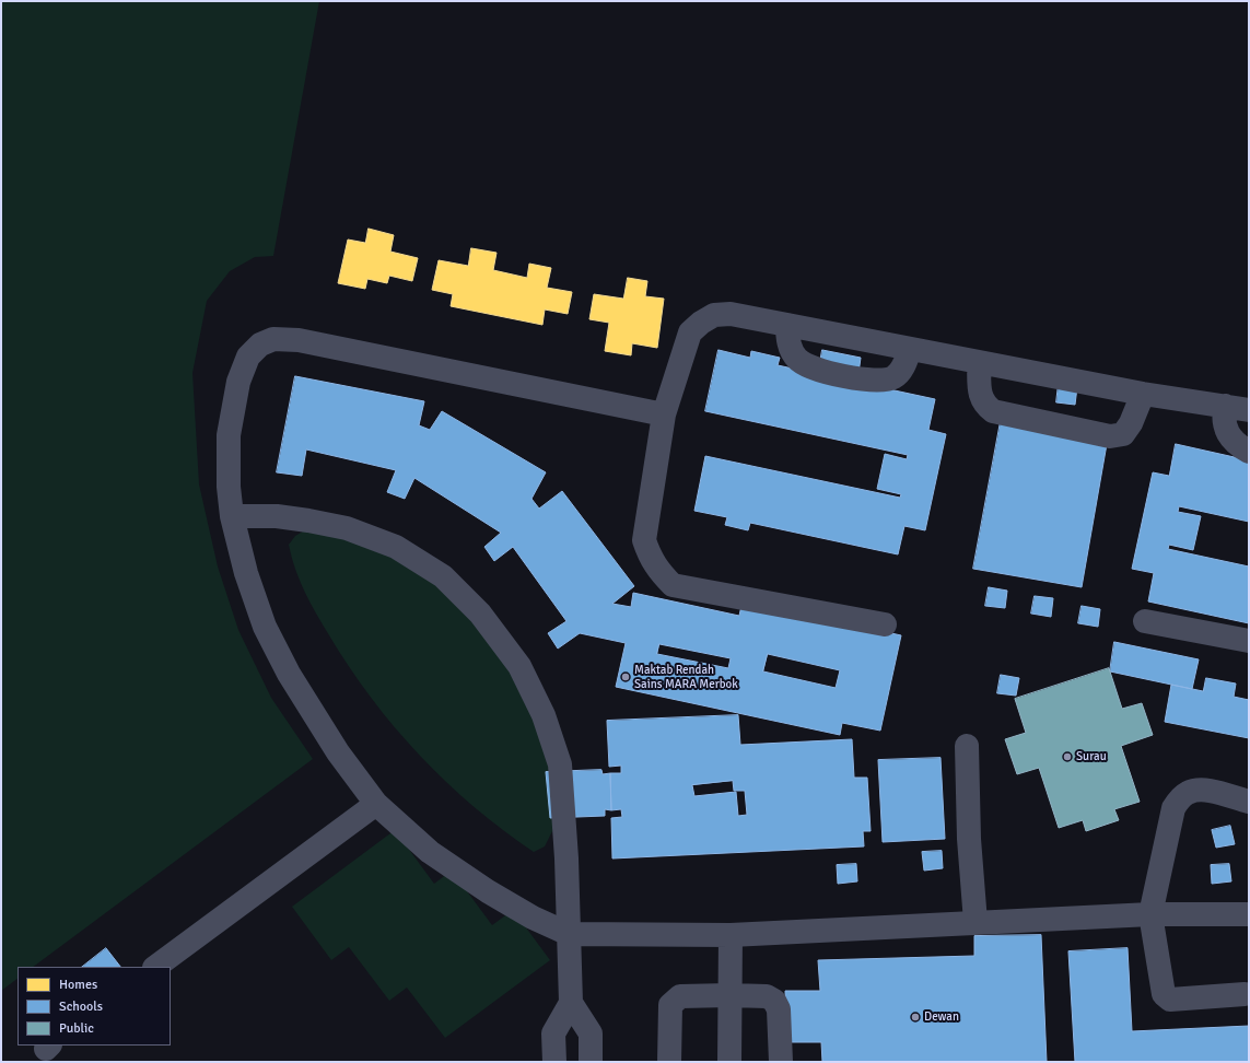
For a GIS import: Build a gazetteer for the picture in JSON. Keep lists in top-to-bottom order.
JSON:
{
  "places": ["Maktab Rendah Sains MARA Merbok", "Surau", "Dewan"],
  "legend": ["Homes", "Schools", "Public"]
}
